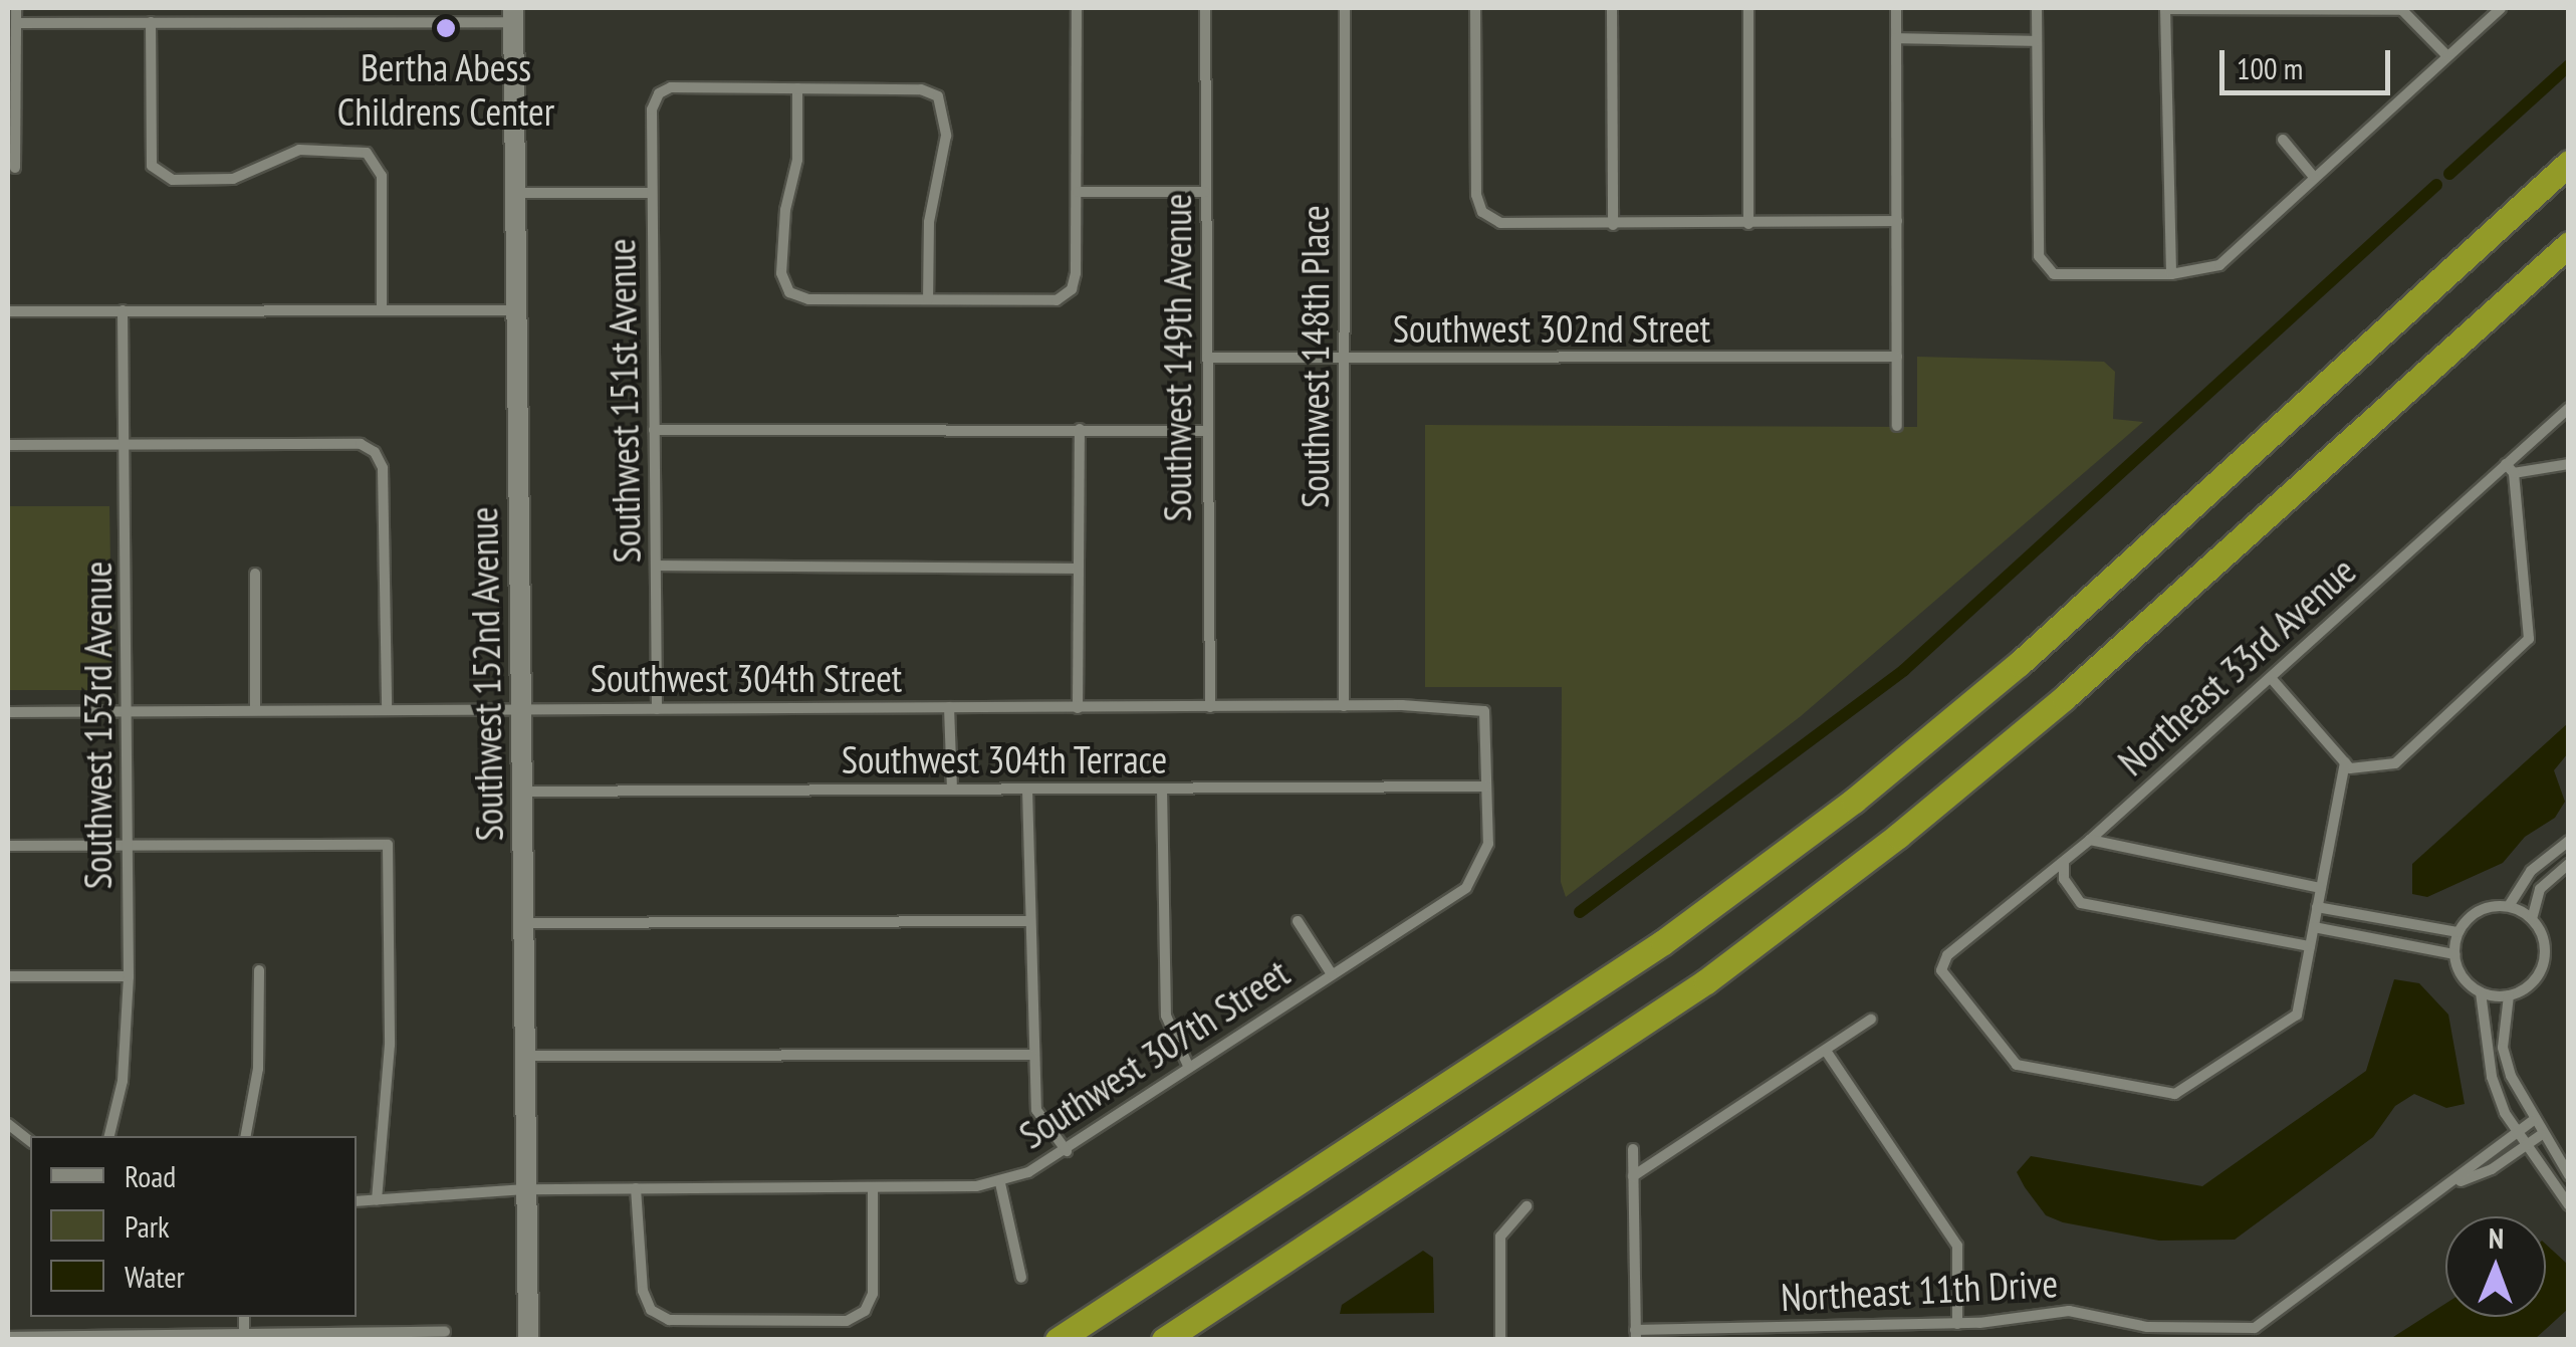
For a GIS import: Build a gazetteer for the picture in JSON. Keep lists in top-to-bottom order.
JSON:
{
  "streets": {
    "street": [
      "Southwest 302nd Street",
      "Southwest 148th Place",
      "Southwest 149th Avenue",
      "Southwest 151st Avenue",
      "Northeast 33rd Avenue",
      "Southwest 152nd Avenue",
      "Southwest 304th Street",
      "Southwest 153rd Avenue",
      "Southwest 304th Terrace",
      "Southwest 307th Street",
      "Northeast 11th Drive"
    ]
  },
  "crossings": [
    ["Southwest 302nd Street", "Southwest 148th Place"],
    ["Southwest 302nd Street", "Southwest 149th Avenue"],
    ["Southwest 148th Place", "Southwest 304th Street"],
    ["Southwest 149th Avenue", "Southwest 304th Street"],
    ["Southwest 151st Avenue", "Southwest 304th Street"],
    ["Southwest 152nd Avenue", "Southwest 304th Street"],
    ["Southwest 152nd Avenue", "Southwest 304th Terrace"],
    ["Southwest 152nd Avenue", "Southwest 307th Street"],
    ["Southwest 304th Street", "Southwest 153rd Avenue"],
    ["Southwest 304th Street", "Southwest 304th Terrace"],
    ["Southwest 304th Street", "Southwest 307th Street"],
    ["Southwest 304th Terrace", "Southwest 307th Street"]
  ],
  "places": ["Bertha Abess Childrens Center"],
  "legend": ["Road", "Park", "Water"],
  "scale_bar": "100 m",
  "north": "top"
}
